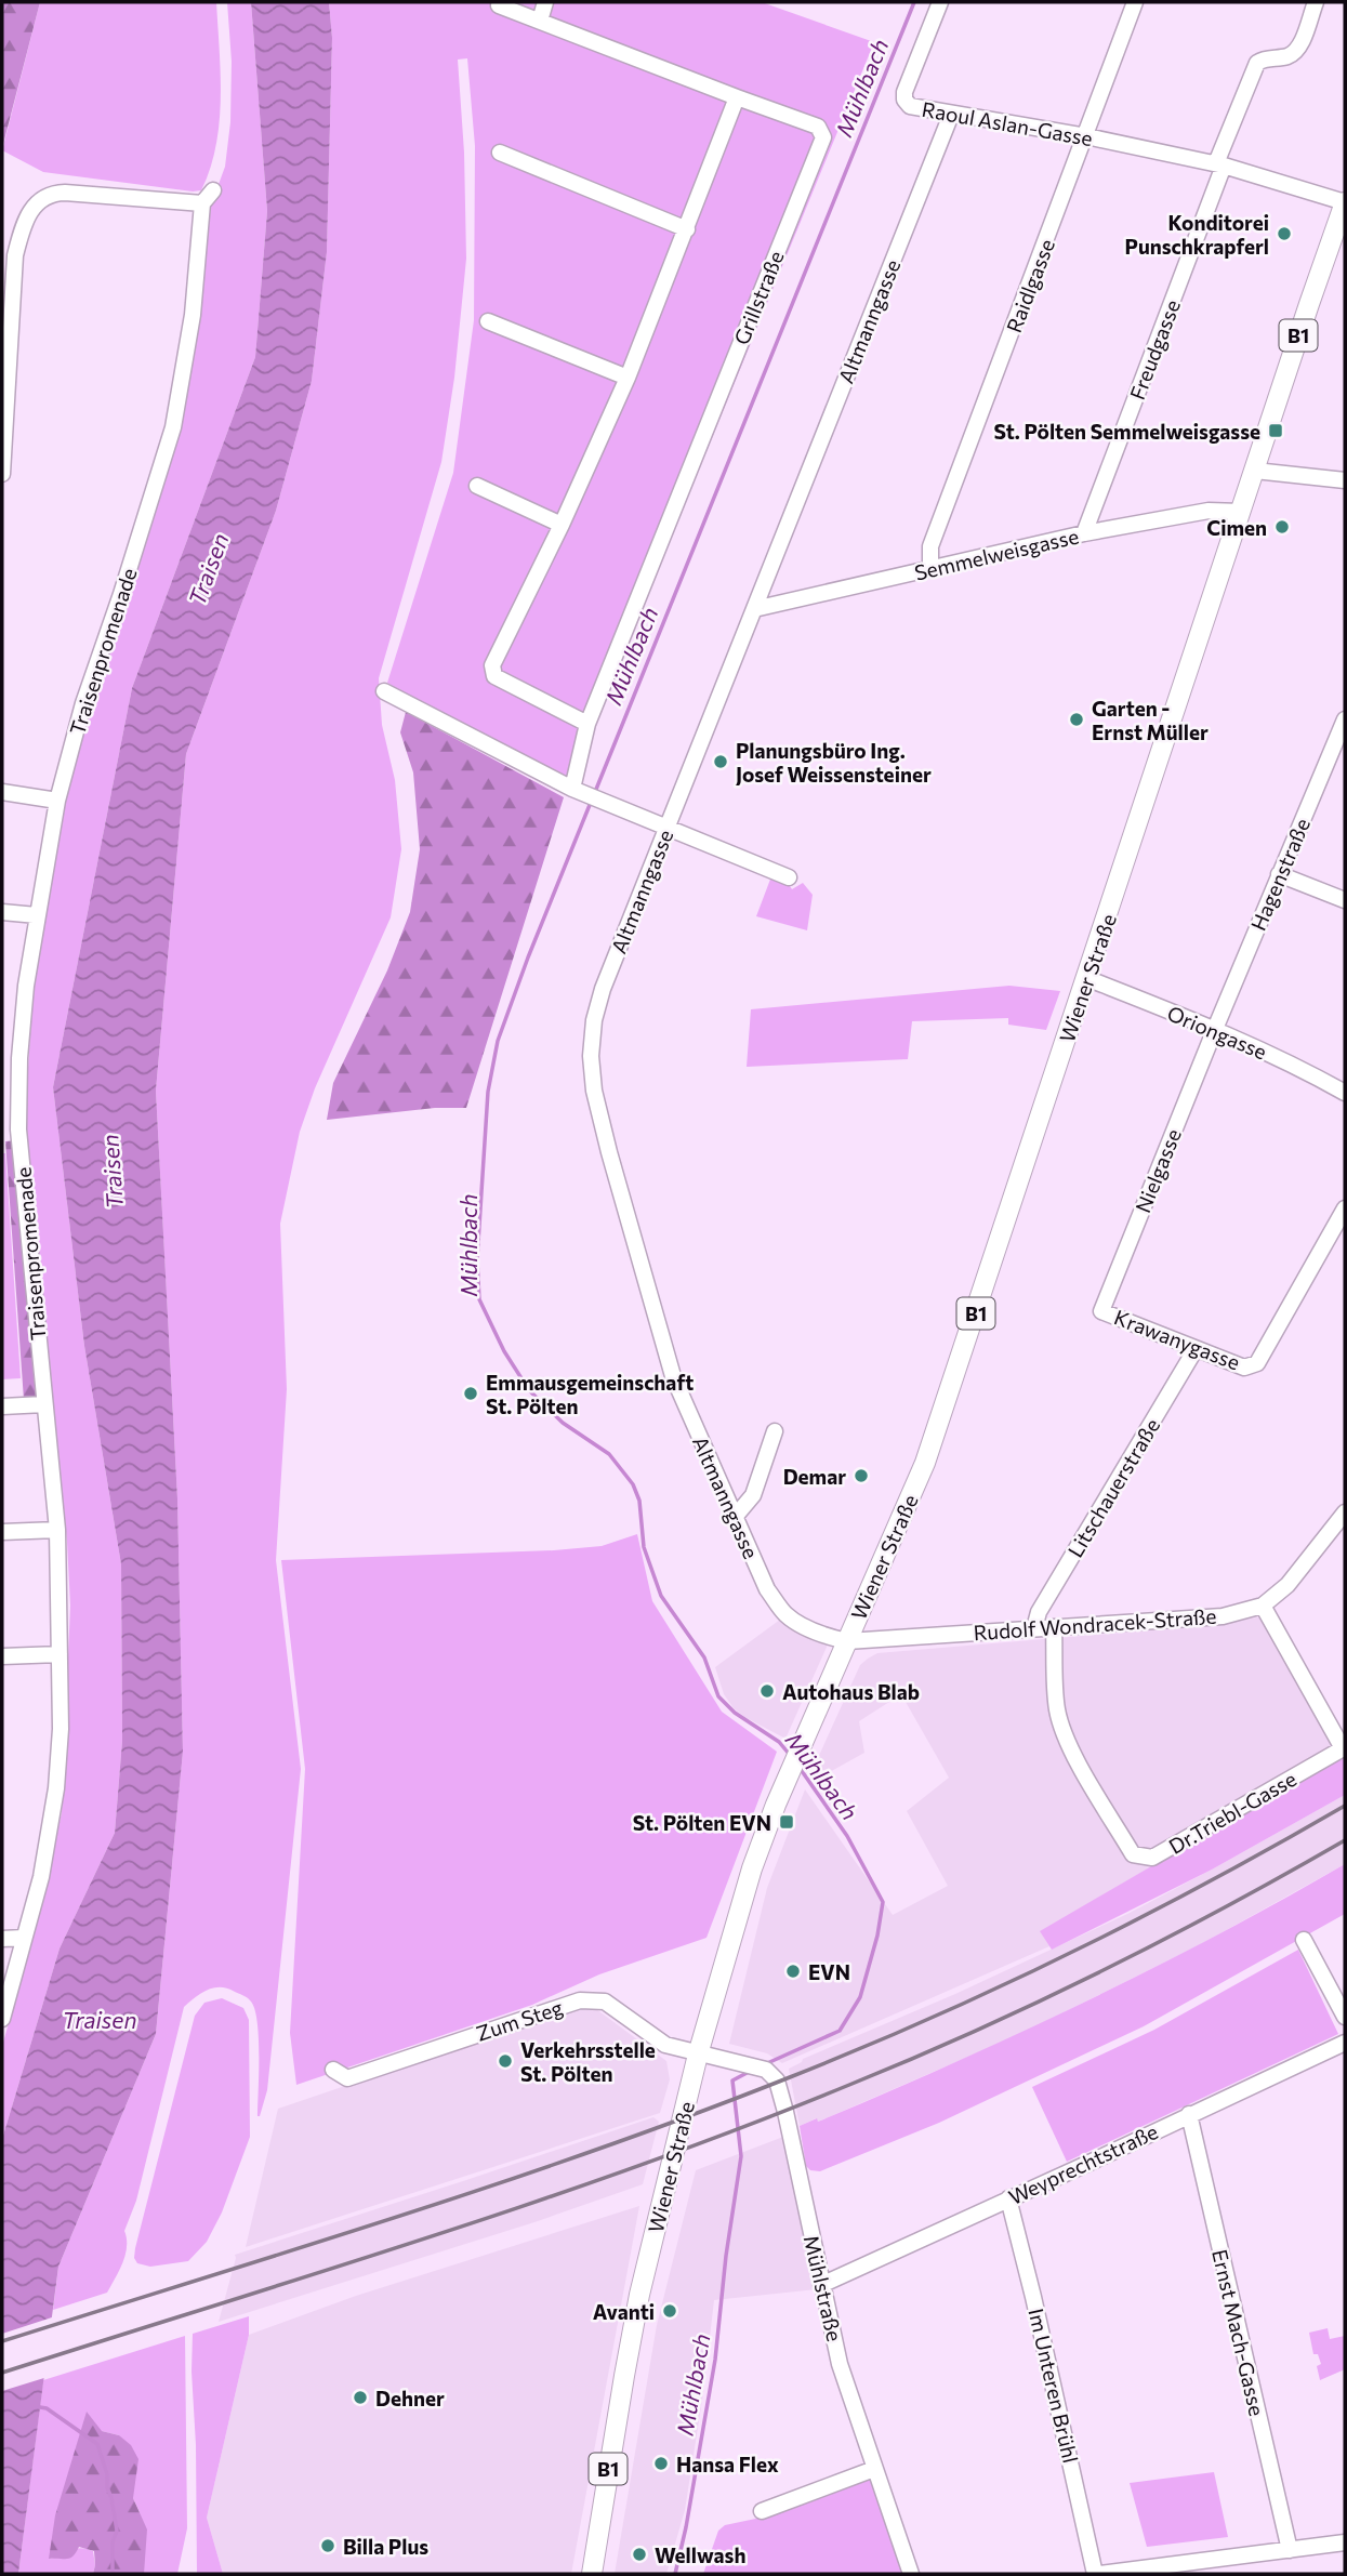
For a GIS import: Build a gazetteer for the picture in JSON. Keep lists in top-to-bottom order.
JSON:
{
  "streets": {
    "main road": ["B1", "Wiener Straße"],
    "street": [
      "Raoul Aslan-Gasse",
      "Raidlgasse",
      "Grillstraße",
      "Altmanngasse",
      "Freudgasse",
      "Semmelweisgasse",
      "Traisenpromenade",
      "Hagenstraße",
      "Oriongasse",
      "Nielgasse",
      "Krawanygasse",
      "Litschauerstraße",
      "Rudolf Wondracek-Straße",
      "Dr.Triebl-Gasse",
      "Zum Steg",
      "Weyprechtstraße",
      "Mühlstraße",
      "Ernst Mach-Gasse",
      "Im Unteren Brühl"
    ]
  },
  "crossings": [
    ["Raoul Aslan-Gasse", "Raidlgasse"],
    ["Raoul Aslan-Gasse", "Altmanngasse"],
    ["Raoul Aslan-Gasse", "Freudgasse"],
    ["Raoul Aslan-Gasse", "Wiener Straße"],
    ["Raidlgasse", "Semmelweisgasse"],
    ["Altmanngasse", "Semmelweisgasse"],
    ["Altmanngasse", "Wiener Straße"],
    ["Altmanngasse", "Rudolf Wondracek-Straße"],
    ["Freudgasse", "Semmelweisgasse"],
    ["Semmelweisgasse", "Wiener Straße"],
    ["Hagenstraße", "Oriongasse"],
    ["Hagenstraße", "Nielgasse"],
    ["Wiener Straße", "Oriongasse"],
    ["Wiener Straße", "Rudolf Wondracek-Straße"],
    ["Wiener Straße", "Zum Steg"],
    ["Wiener Straße", "Mühlstraße"],
    ["Oriongasse", "Nielgasse"],
    ["Nielgasse", "Krawanygasse"],
    ["Krawanygasse", "Litschauerstraße"],
    ["Litschauerstraße", "Rudolf Wondracek-Straße"],
    ["Rudolf Wondracek-Straße", "Dr.Triebl-Gasse"],
    ["Zum Steg", "Mühlstraße"],
    ["Weyprechtstraße", "Mühlstraße"],
    ["Weyprechtstraße", "Ernst Mach-Gasse"],
    ["Weyprechtstraße", "Im Unteren Brühl"]
  ],
  "water": ["Mühlbach", "Traisen"],
  "places": {
    "other": [
      "Konditorei Punschkrapferl",
      "Cimen",
      "Garten - Ernst Müller",
      "Planungsbüro Ing. Josef Weissensteiner",
      "Emmausgemeinschaft St. Pölten",
      "Demar",
      "Autohaus Blab",
      "EVN",
      "Verkehrsstelle St. Pölten",
      "Avanti",
      "Dehner",
      "Hansa Flex",
      "Billa Plus",
      "Wellwash"
    ],
    "transit": ["St. Pölten Semmelweisgasse", "St. Pölten EVN"]
  }
}
